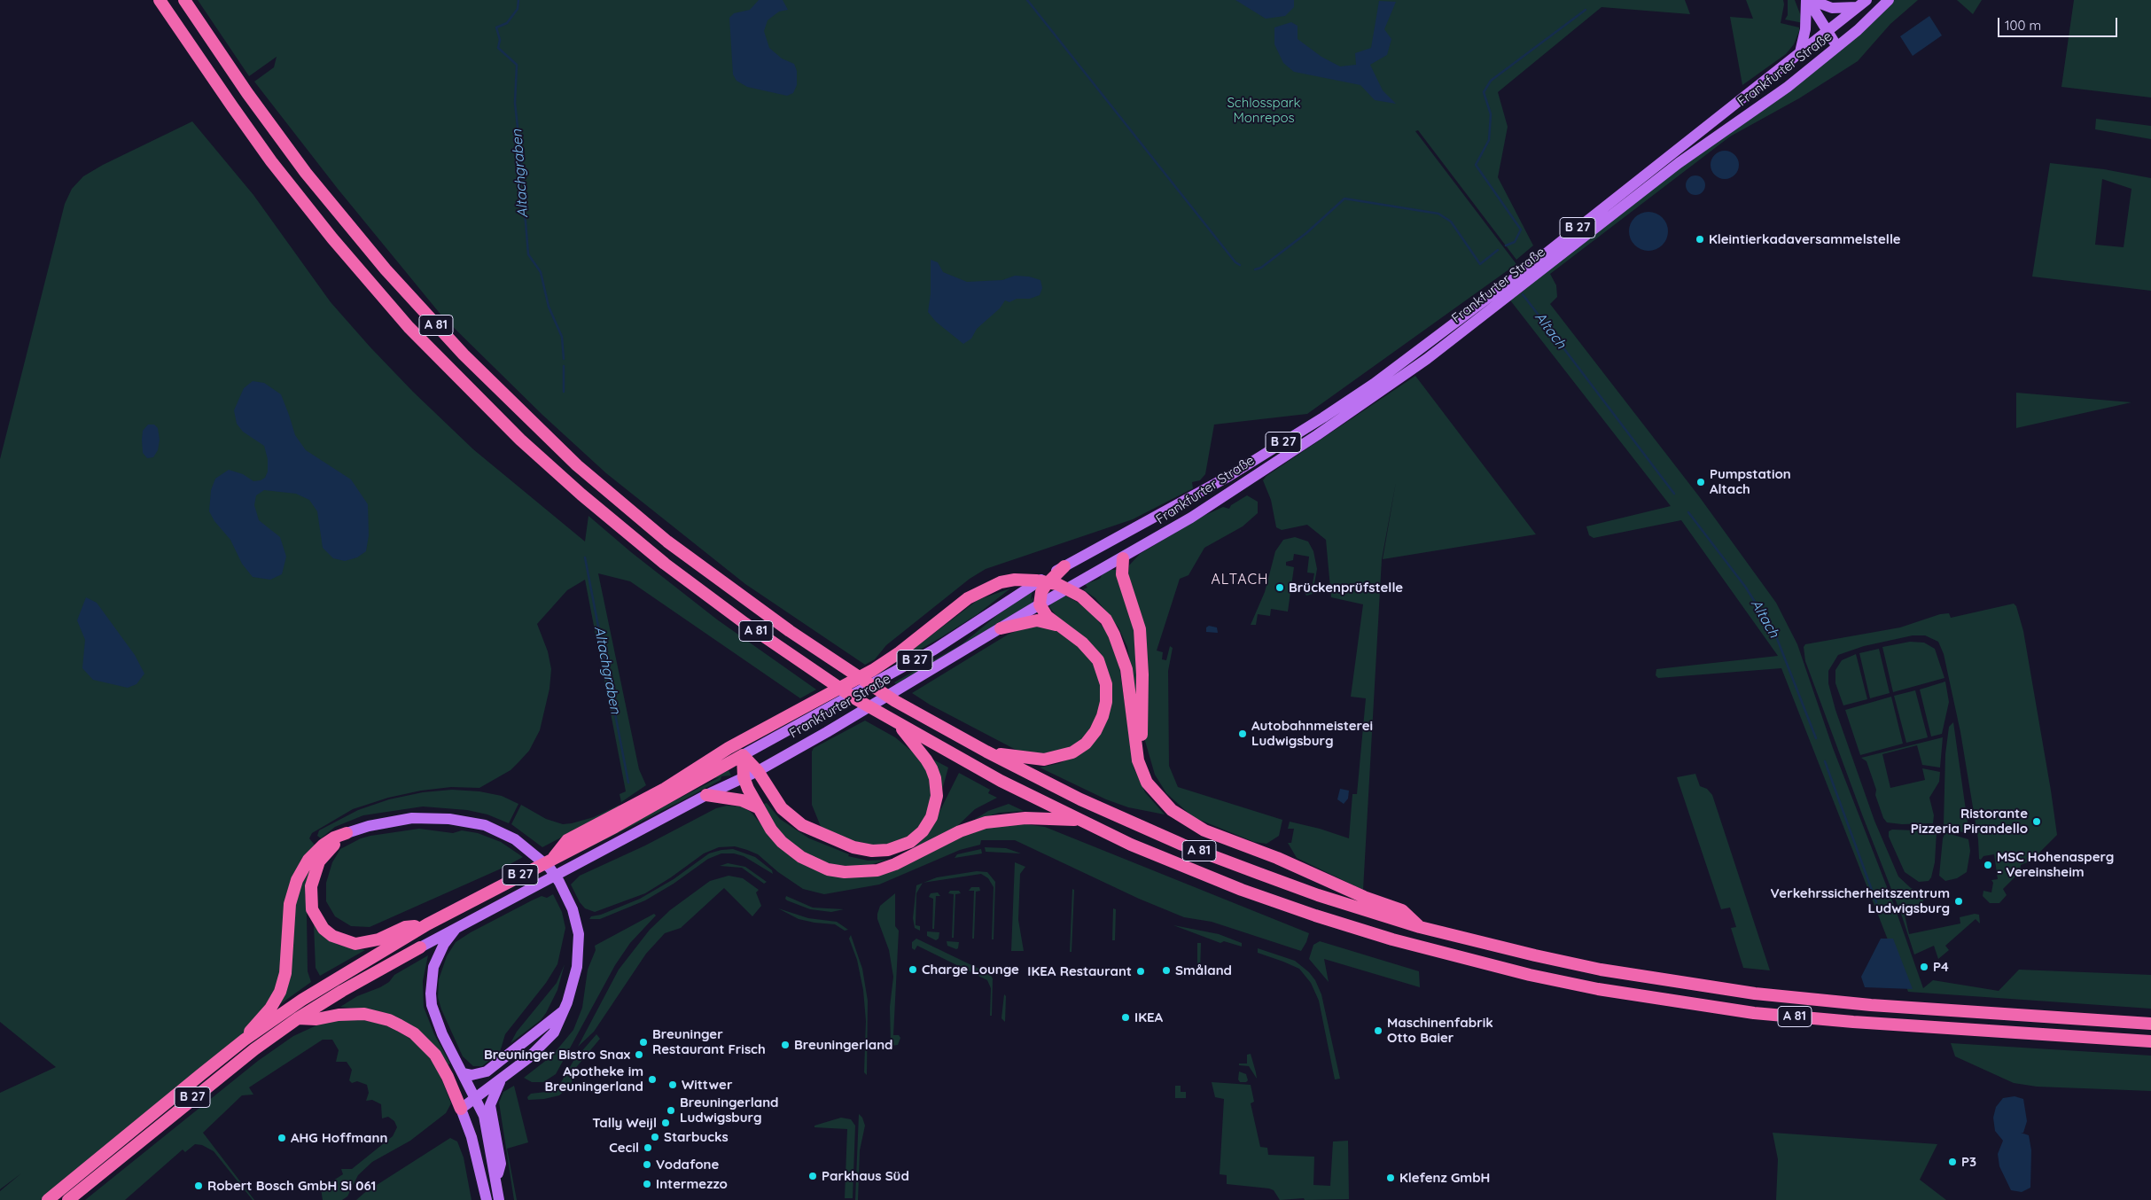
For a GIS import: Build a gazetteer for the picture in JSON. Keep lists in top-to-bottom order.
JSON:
{
  "streets": {
    "highway": ["Frankfurter Straße", "B 27", "A 81"]
  },
  "crossings": [
    ["Frankfurter Straße", "B 27"]
  ],
  "districts": ["ALTACH"],
  "water": ["Altachgraben", "Altach"],
  "parks": ["Schlosspark Monrepos"],
  "places": [
    "Kleintierkadaversammelstelle",
    "Pumpstation Altach",
    "Brückenprüfstelle",
    "Autobahnmeisterei Ludwigsburg",
    "Ristorante Pizzeria Pirandello",
    "MSC Hohenasperg - Vereinsheim",
    "Verkehrssicherheitszentrum Ludwigsburg",
    "P4",
    "Charge Lounge",
    "Småland",
    "IKEA Restaurant",
    "IKEA",
    "Maschinenfabrik Otto Baier",
    "Breuninger Restaurant Frisch",
    "Breuningerland",
    "Breuninger Bistro Snax",
    "Apotheke im Breuningerland",
    "Wittwer",
    "Breuningerland Ludwigsburg",
    "Tally Weijl",
    "Starbucks",
    "AHG Hoffmann",
    "Cecil",
    "P3",
    "Vodafone",
    "Parkhaus Süd",
    "Klefenz GmbH",
    "Intermezzo",
    "Robert Bosch GmbH Si 061"
  ],
  "scale_bar": "100 m"
}
